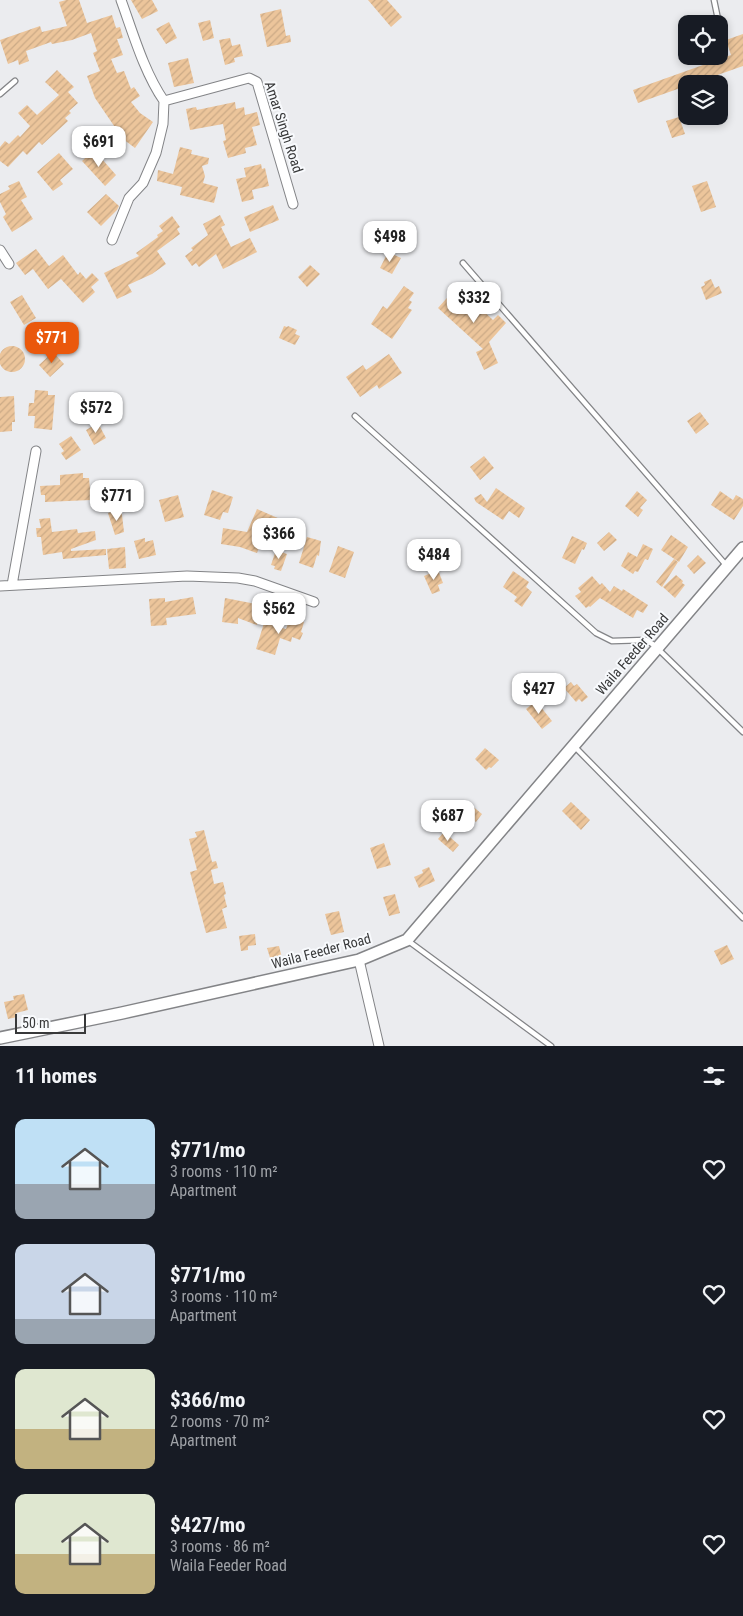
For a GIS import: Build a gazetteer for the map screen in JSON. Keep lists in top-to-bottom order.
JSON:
{
  "streets": {
    "street": ["Amar Singh Road", "Waila Feeder Road"]
  },
  "scale_bar": "50 m",
  "page": {
    "price": [
      "$691",
      "$498",
      "$332",
      "$771",
      "$572",
      "$771",
      "$366",
      "$484",
      "$562",
      "$427",
      "$687"
    ],
    "scale": "50 m",
    "heading": "11 homes",
    "list": [
      {
        "name": "$771/mo",
        "note": "3 rooms · 110 m² · Apartment"
      },
      {
        "name": "$771/mo",
        "note": "3 rooms · 110 m² · Apartment"
      },
      {
        "name": "$366/mo",
        "note": "2 rooms · 70 m² · Apartment"
      },
      {
        "name": "$427/mo",
        "note": "3 rooms · 86 m² · Waila Feeder Road"
      }
    ]
  }
}
